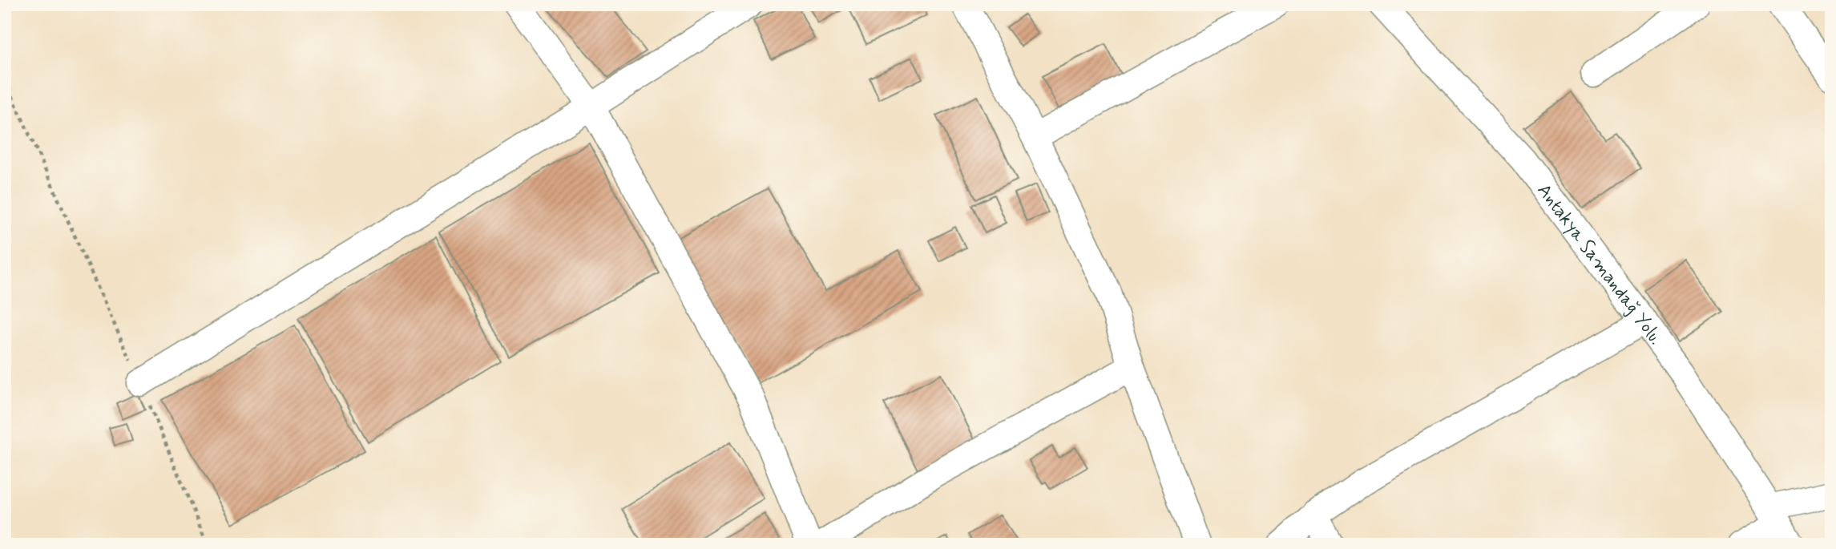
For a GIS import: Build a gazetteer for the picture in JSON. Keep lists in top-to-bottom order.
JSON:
{
  "streets": {
    "street": ["Antakya Samandağ Yolu."]
  }
}
